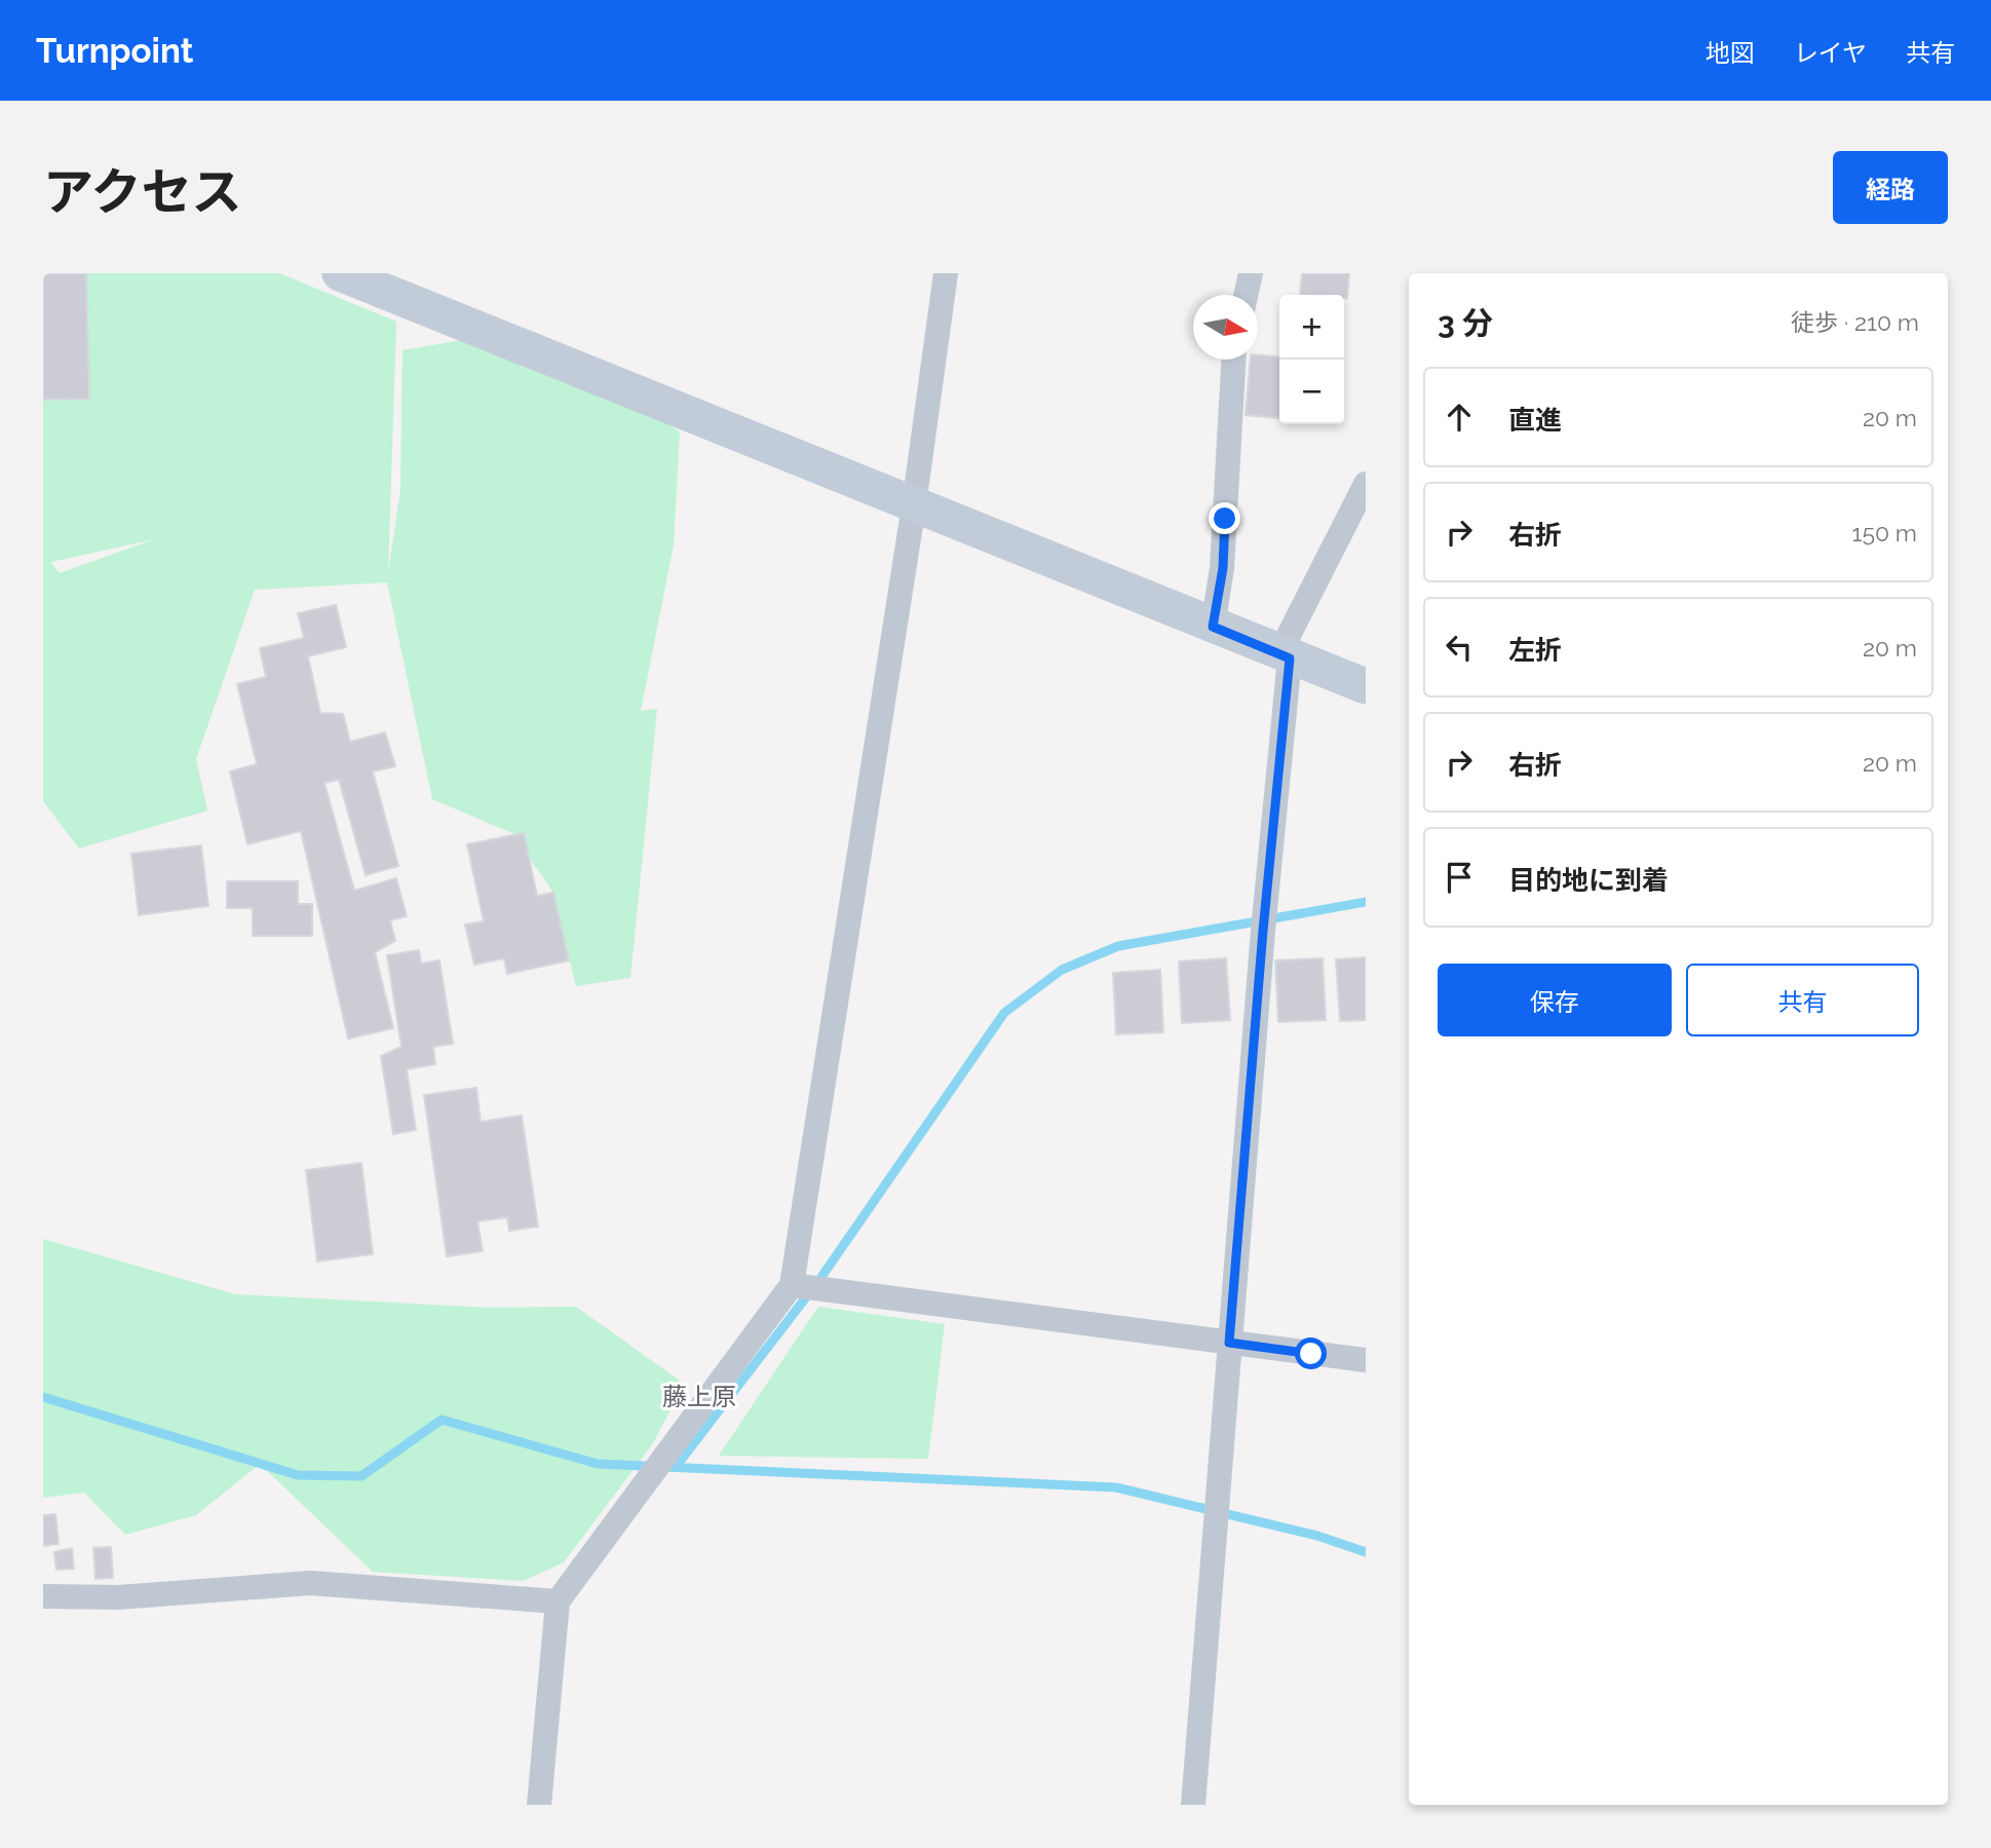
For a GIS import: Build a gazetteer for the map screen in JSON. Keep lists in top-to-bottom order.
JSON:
{
  "districts": ["藤上原"],
  "north": "right",
  "page": {
    "header": "Turnpoint",
    "nav": ["地図", "レイヤ", "共有"],
    "title": "アクセス",
    "buttons": [
      "経路",
      ["保存", "共有"]
    ],
    "heading": ["3 分", "徒歩 · 210 m"],
    "map_buttons": ["+", "−"],
    "list": [
      ["直進", "20 m"],
      ["右折", "150 m"],
      ["左折", "20 m"],
      ["右折", "20 m"],
      "目的地に到着"
    ]
  }
}
